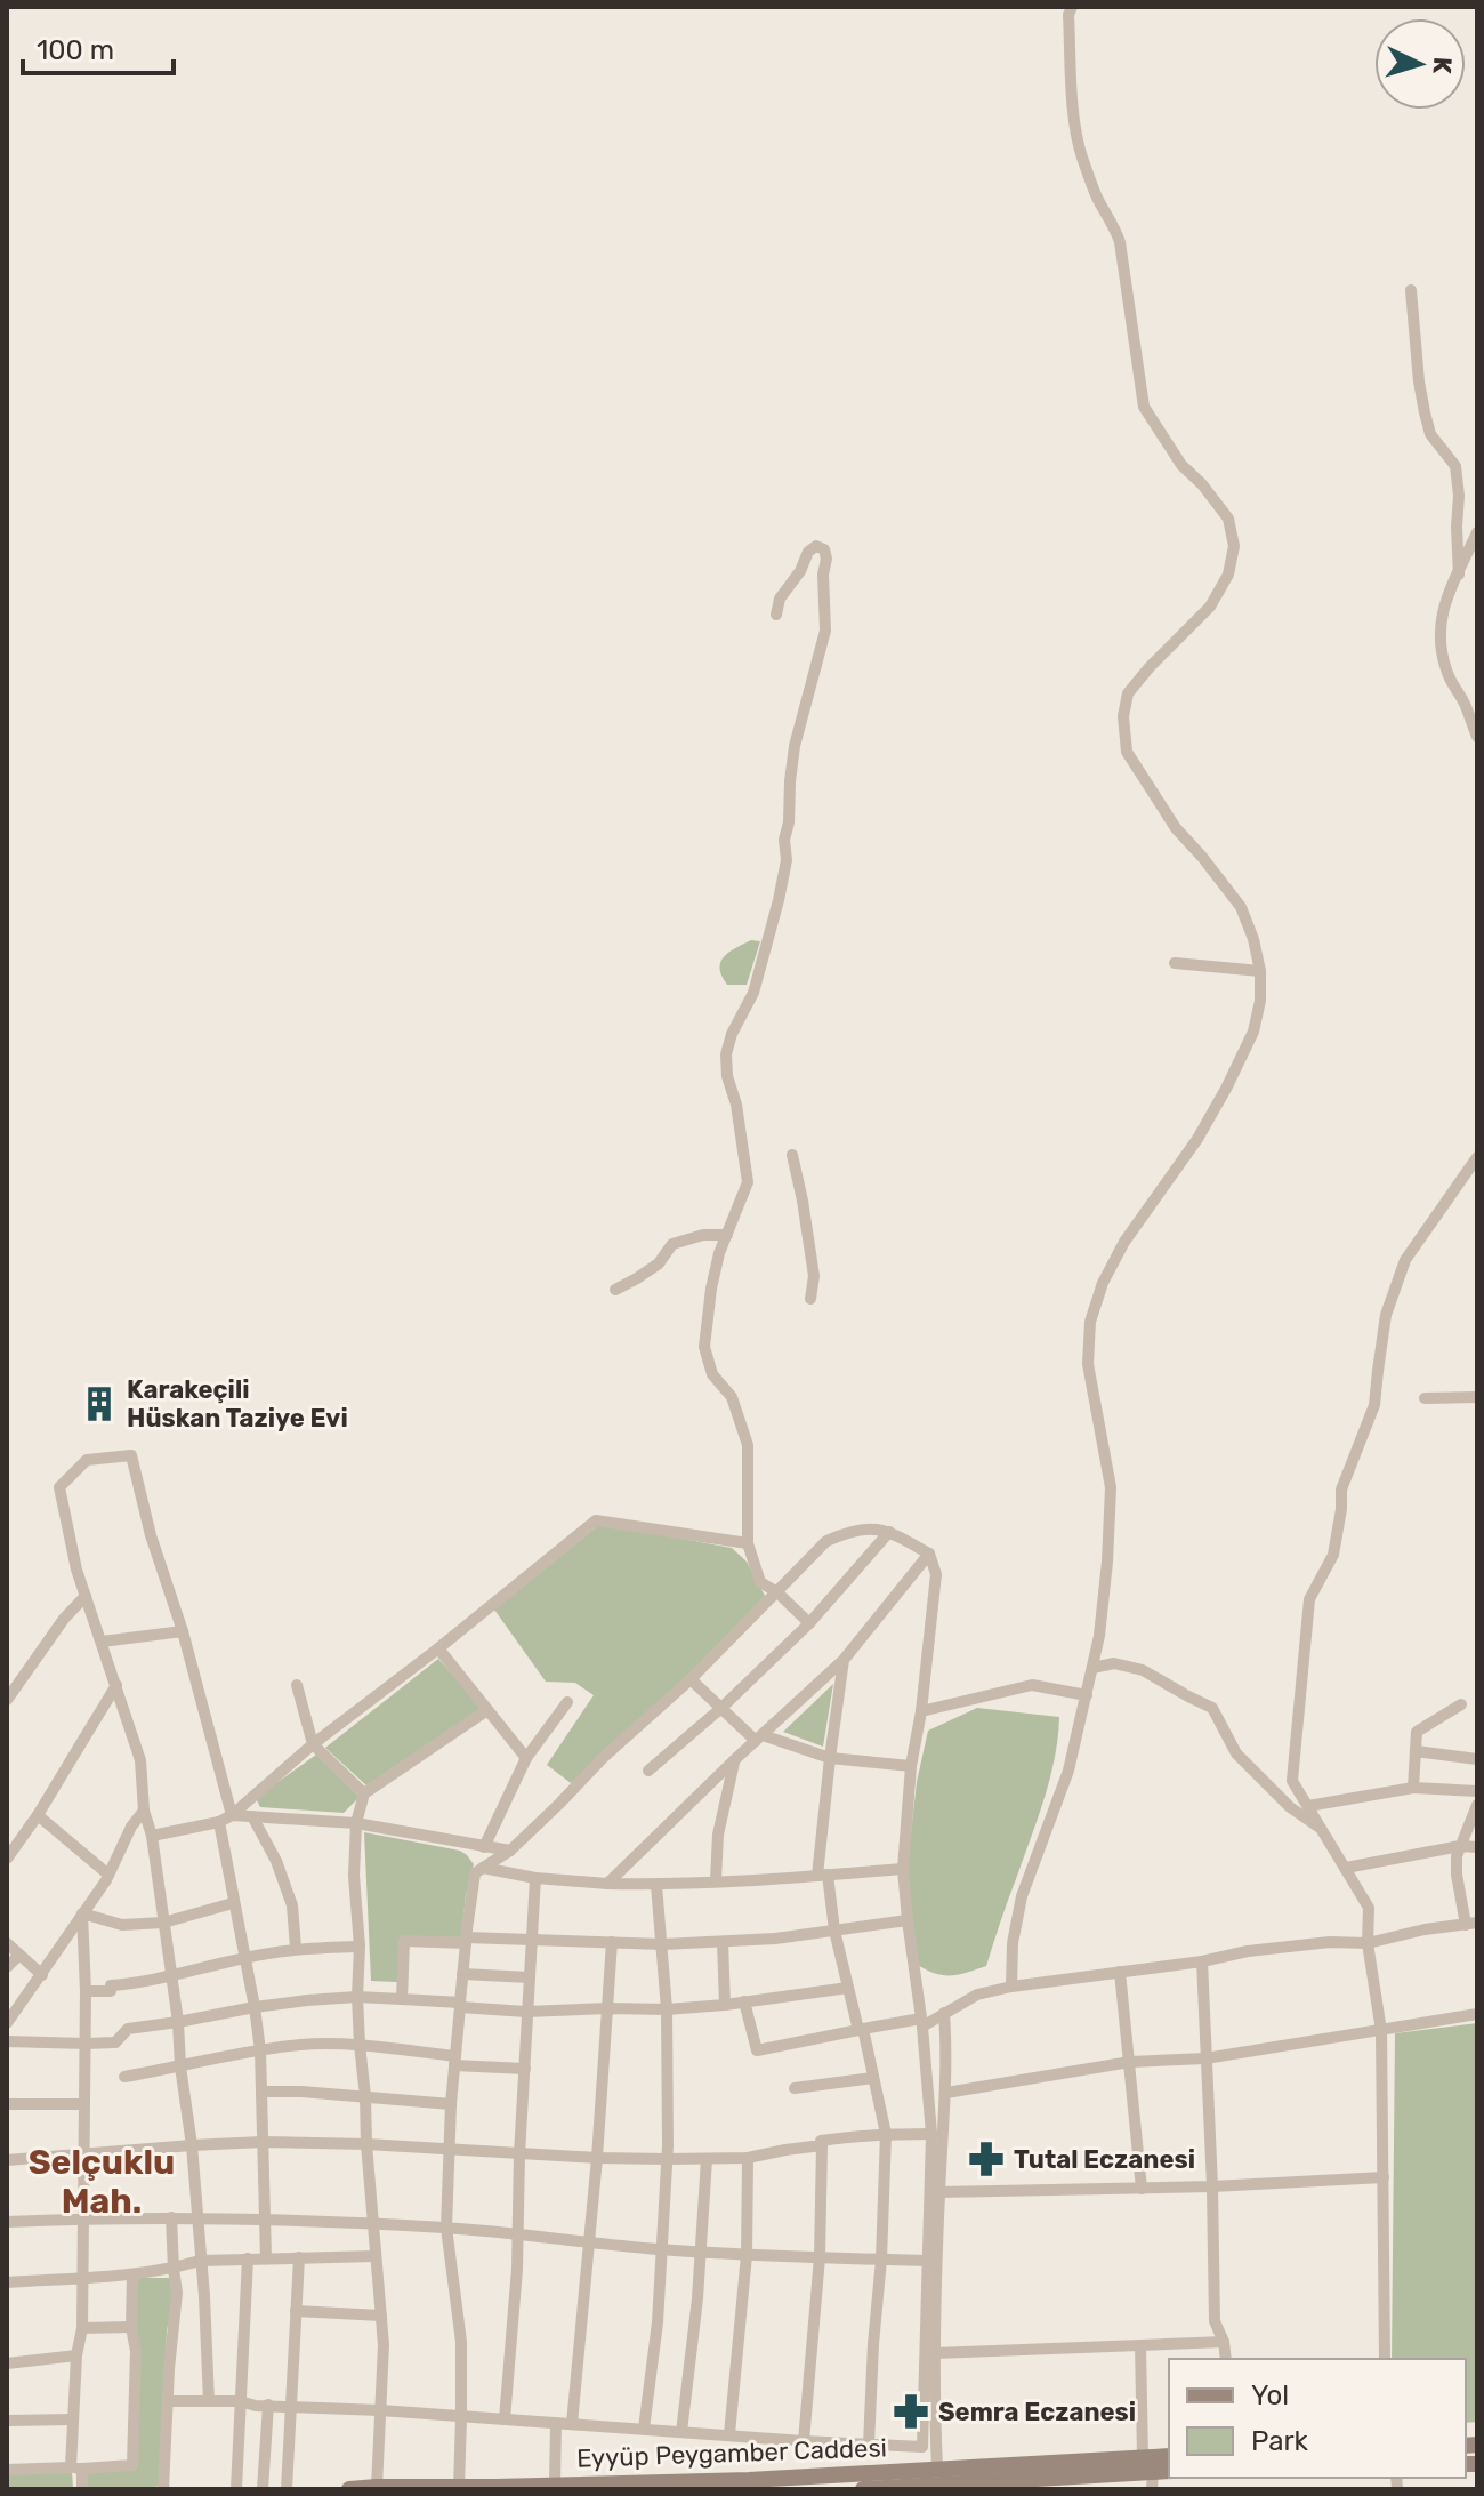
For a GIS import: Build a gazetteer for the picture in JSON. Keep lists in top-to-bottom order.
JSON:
{
  "streets": {
    "main road": ["Eyyüp Peygamber Caddesi"]
  },
  "districts": ["Selçuklu Mah."],
  "places": {
    "building": ["Karakeçili Hüskan Taziye Evi"],
    "pharmacy": ["Tutal Eczanesi", "Semra Eczanesi"]
  },
  "legend": ["Yol", "Park"],
  "scale_bar": "100 m",
  "north": "right"
}
